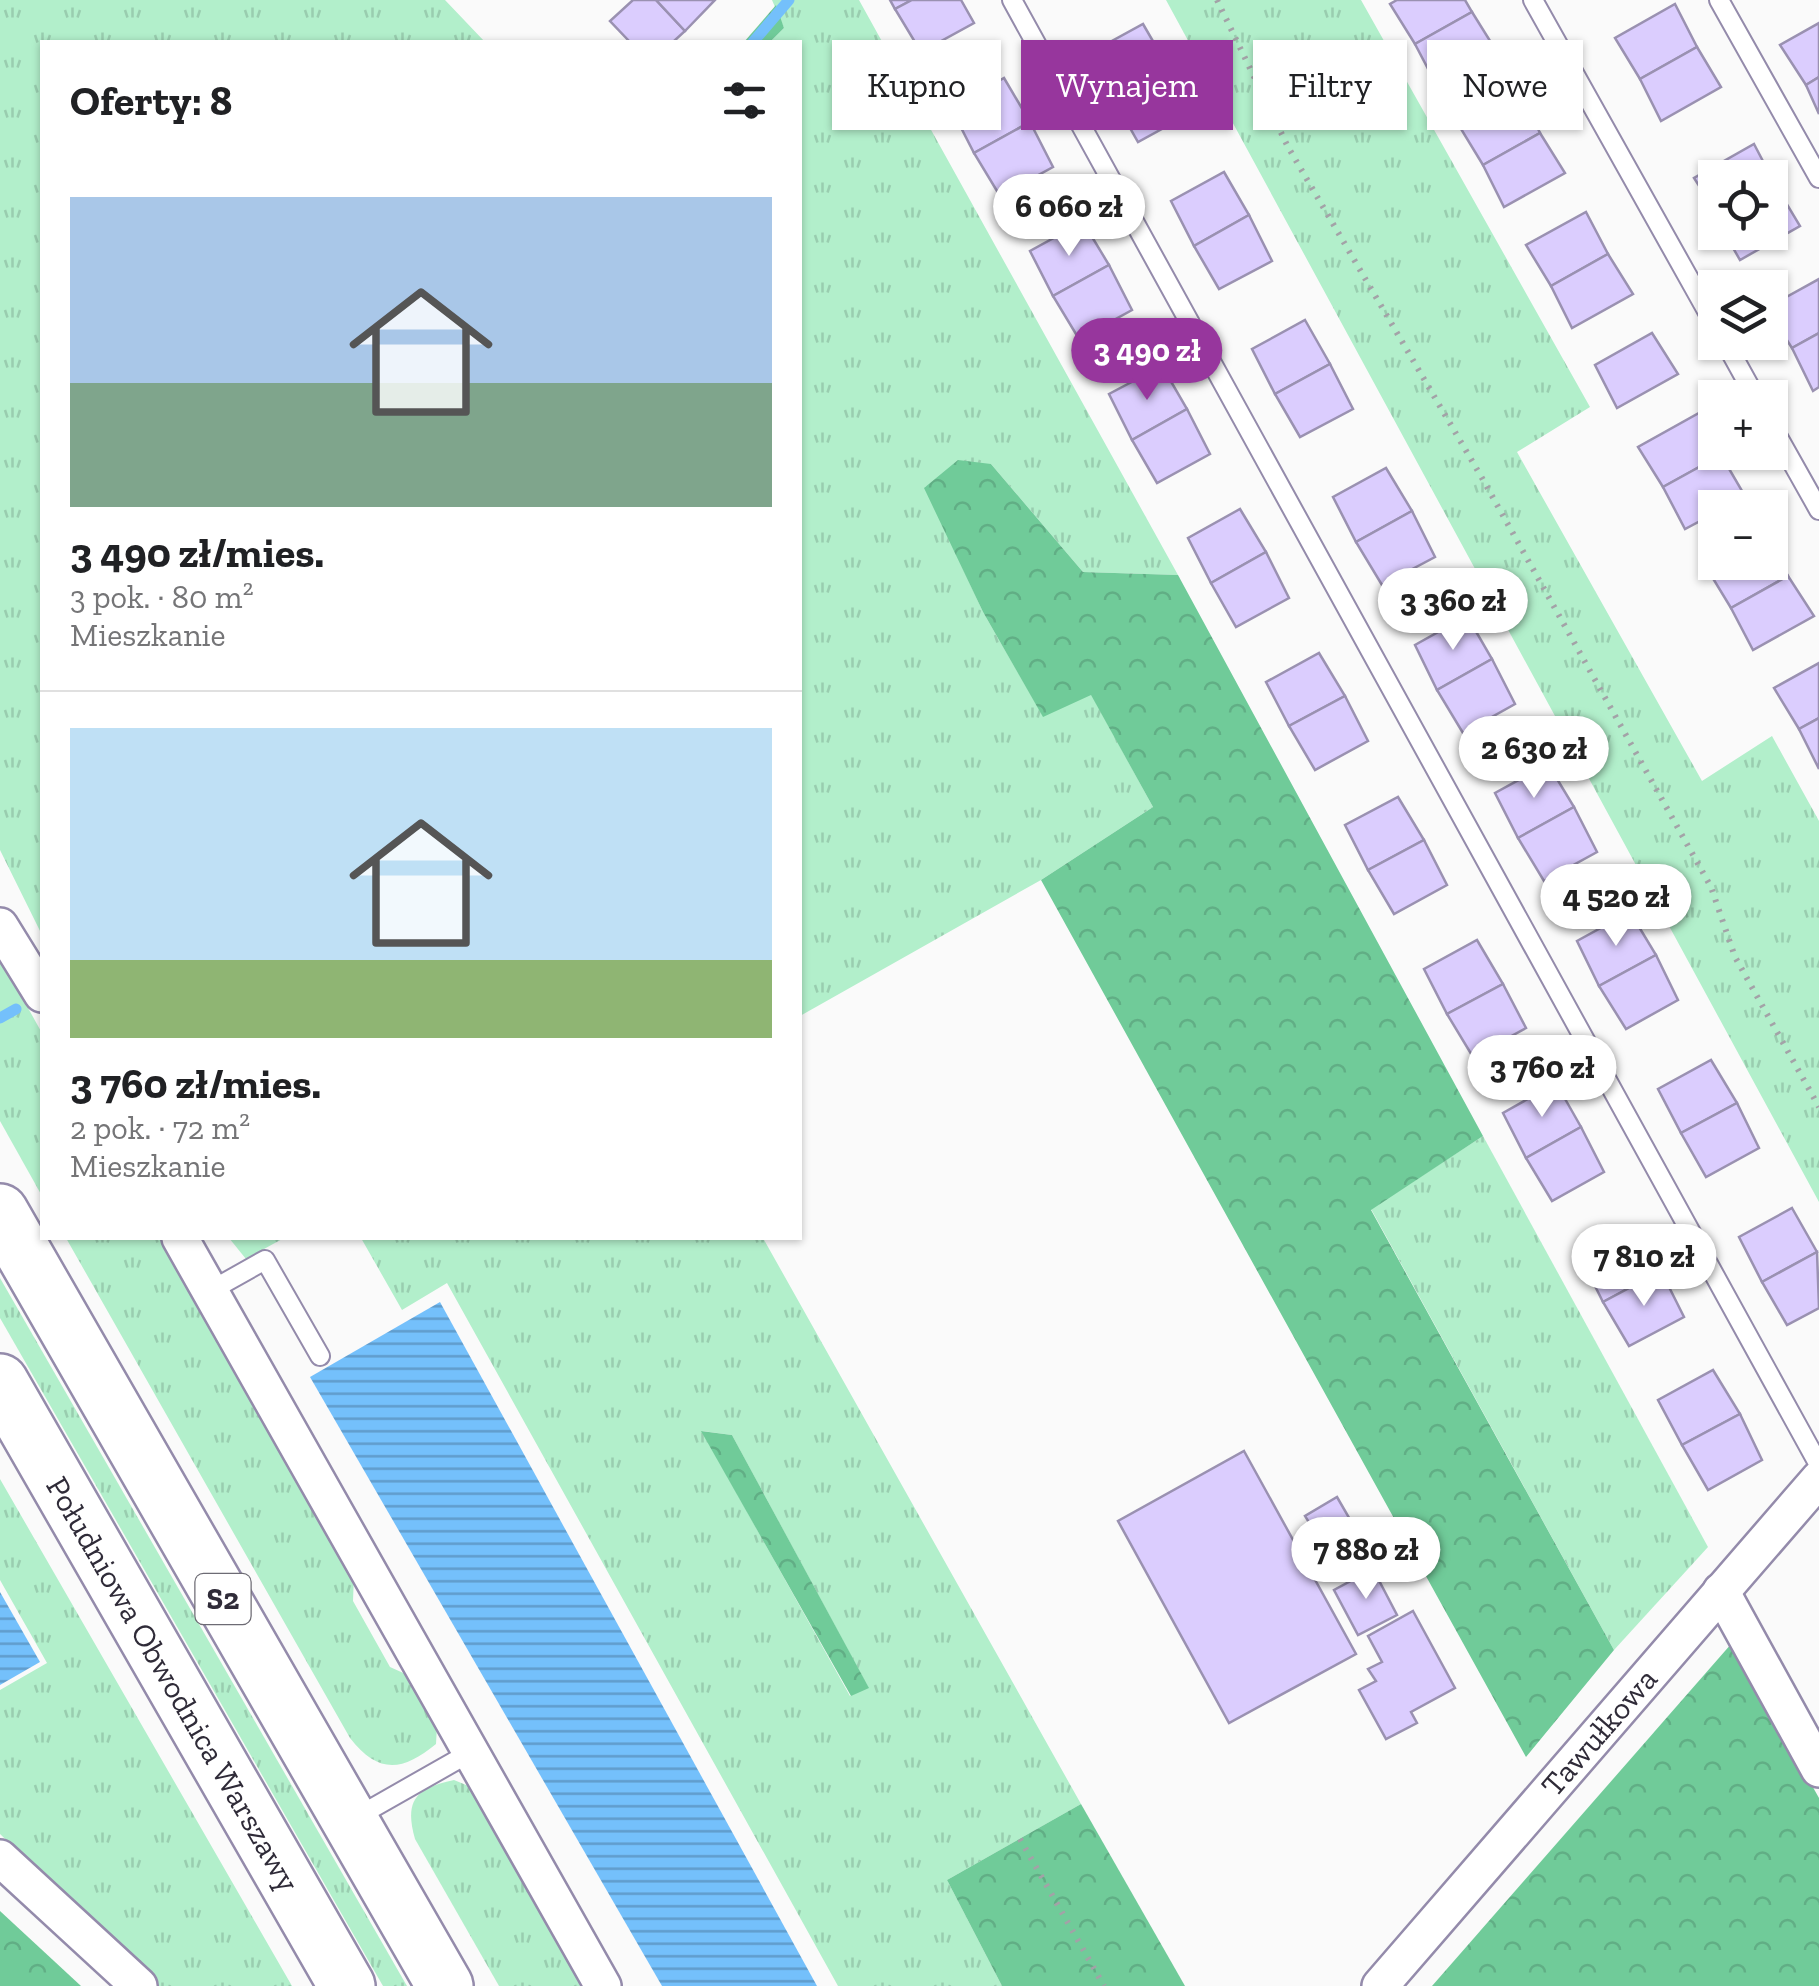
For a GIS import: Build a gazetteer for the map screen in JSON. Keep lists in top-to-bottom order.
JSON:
{
  "streets": {
    "highway": ["S2", "Południowa Obwodnica Warszawy"],
    "street": ["Tawułkowa"]
  },
  "page": {
    "chip": [
      "Kupno",
      "Wynajem",
      "Filtry",
      "Nowe"
    ],
    "heading": "Oferty: 8",
    "map_buttons": ["+", "−"],
    "list": [
      {
        "name": "3 490 zł/mies.",
        "note": "3 pok. · 80 m² · Mieszkanie"
      },
      {
        "name": "3 760 zł/mies.",
        "note": "2 pok. · 72 m² · Mieszkanie"
      }
    ],
    "price": [
      "6 060 zł",
      "3 490 zł",
      "3 360 zł",
      "2 630 zł",
      "4 520 zł",
      "3 760 zł",
      "7 810 zł",
      "7 880 zł"
    ]
  }
}
